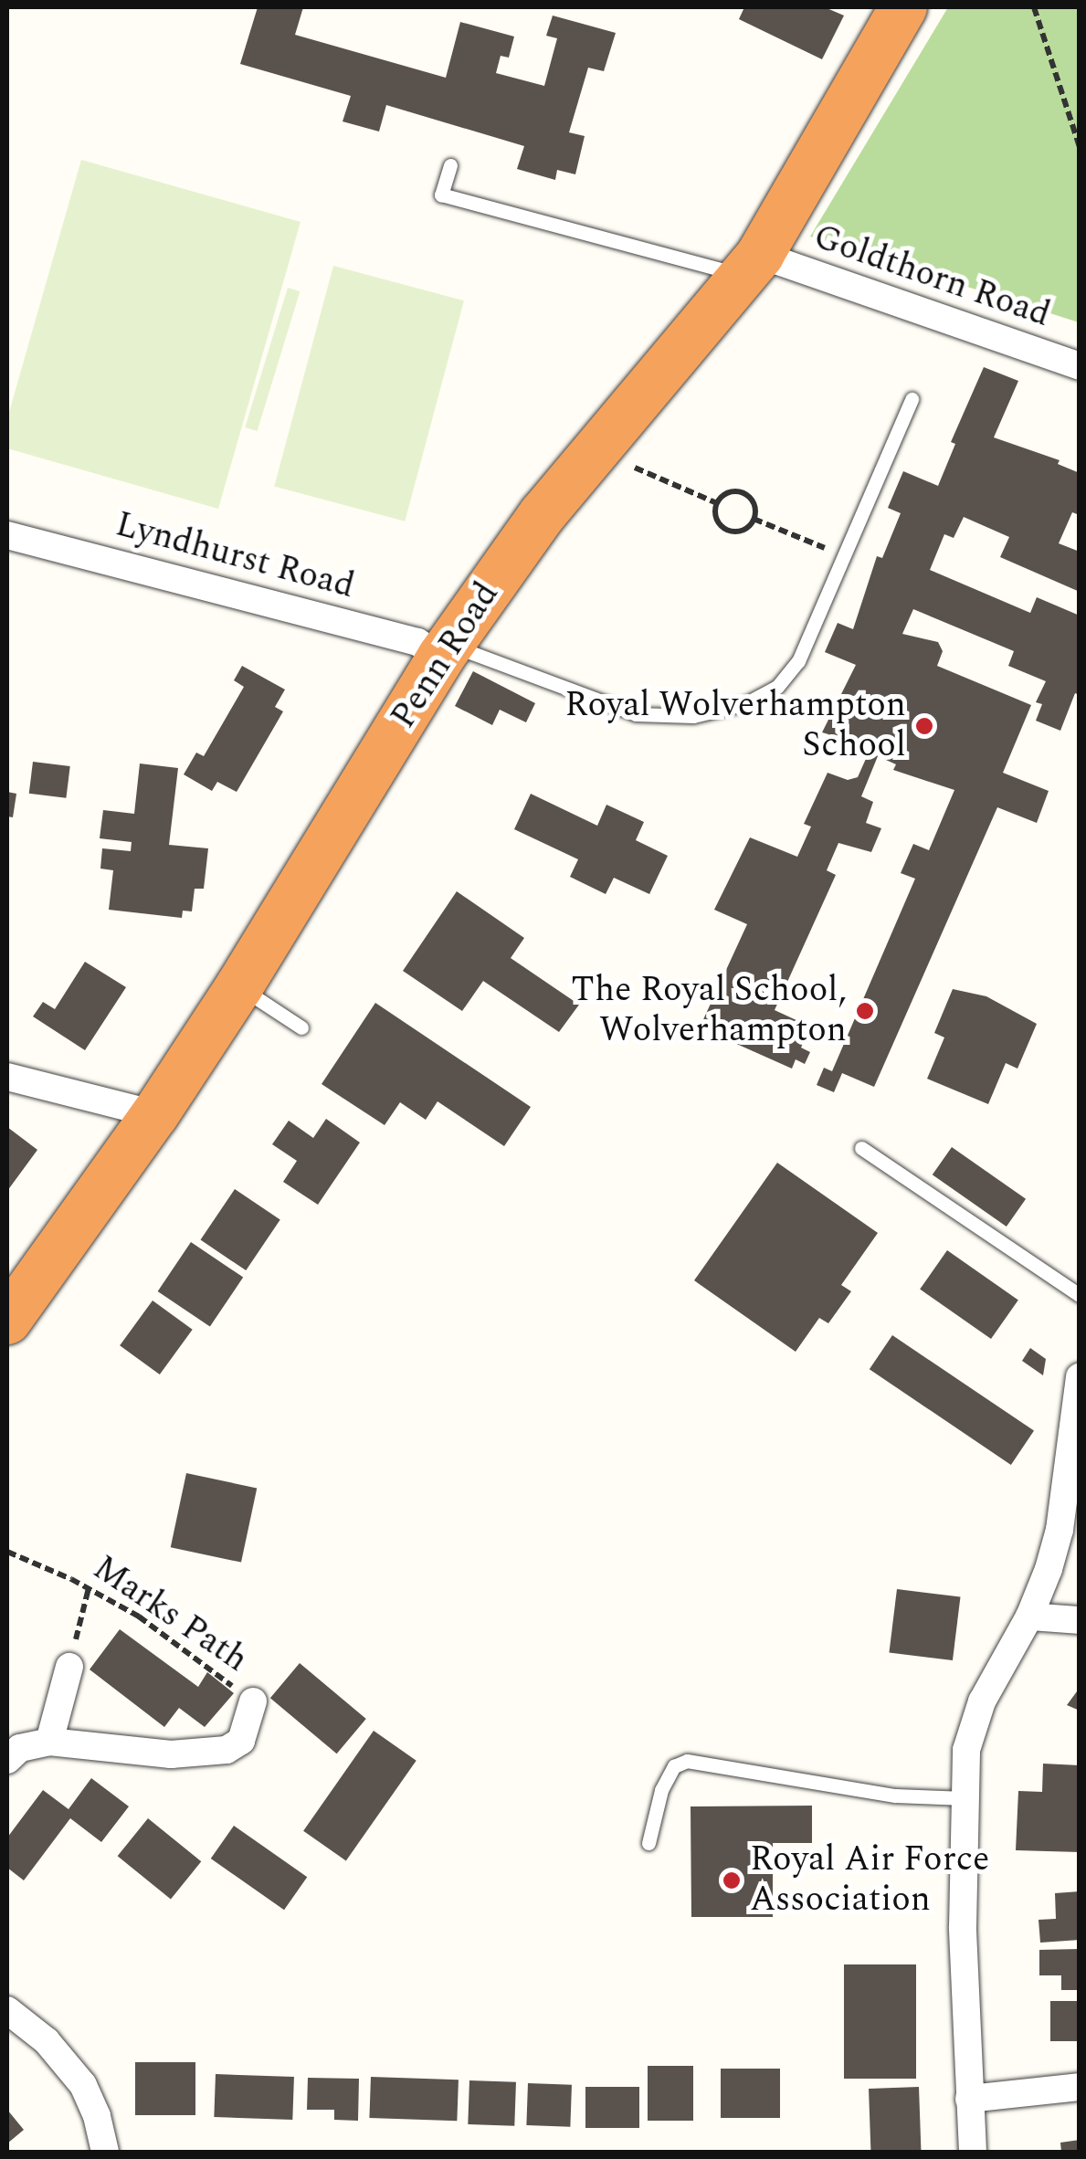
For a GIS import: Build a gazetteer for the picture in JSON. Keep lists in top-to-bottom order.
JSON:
{
  "streets": {
    "highway": ["Penn Road"],
    "street": ["Goldthorn Road", "Lyndhurst Road"],
    "path": ["Marks Path"]
  },
  "crossings": [
    ["Goldthorn Road", "Penn Road"],
    ["Lyndhurst Road", "Penn Road"]
  ],
  "places": ["Royal Wolverhampton School", "The Royal School, Wolverhampton", "Royal Air Force Association"]
}
